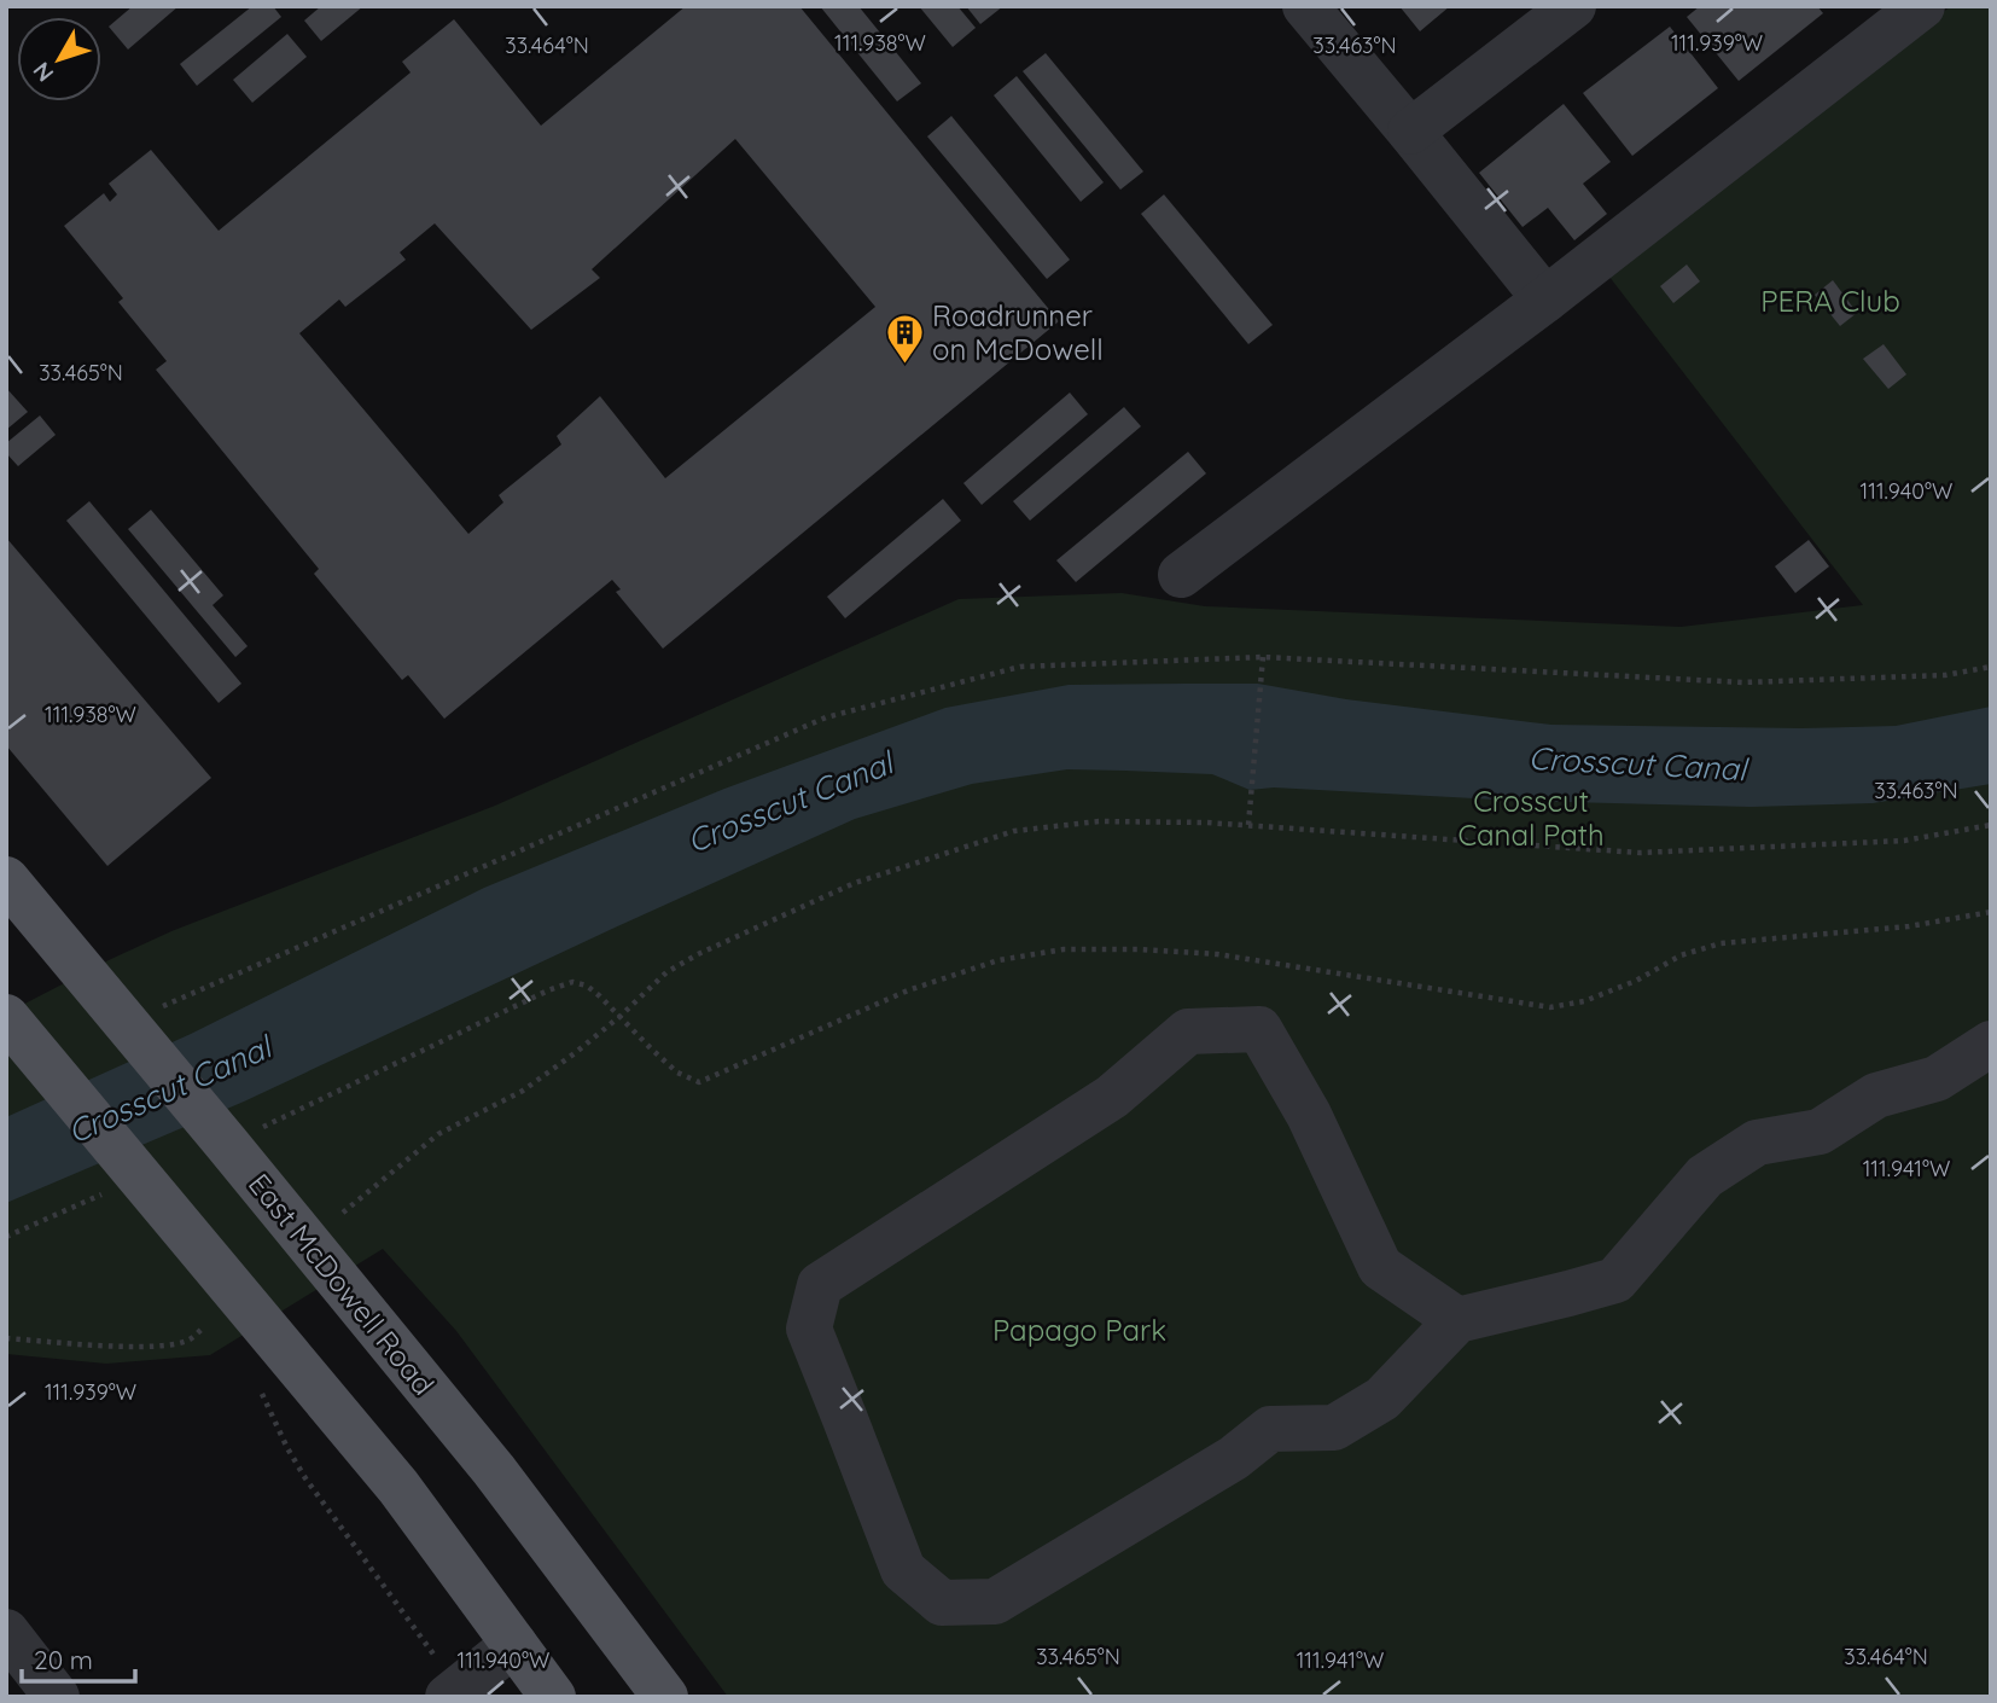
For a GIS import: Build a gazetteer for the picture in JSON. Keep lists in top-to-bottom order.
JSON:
{
  "streets": {
    "main road": ["East McDowell Road"]
  },
  "water": ["Crosscut Canal"],
  "parks": ["PERA Club", "Crosscut Canal Path", "Papago Park"],
  "places": {
    "building": ["Roadrunner on McDowell"]
  },
  "scale_bar": "20 m",
  "north": "bottom left",
  "coordinates": [
    "111.938°W",
    "111.939°W",
    "33.464°N",
    "33.463°N",
    "33.465°N",
    "111.940°W",
    "111.941°W"
  ]
}
